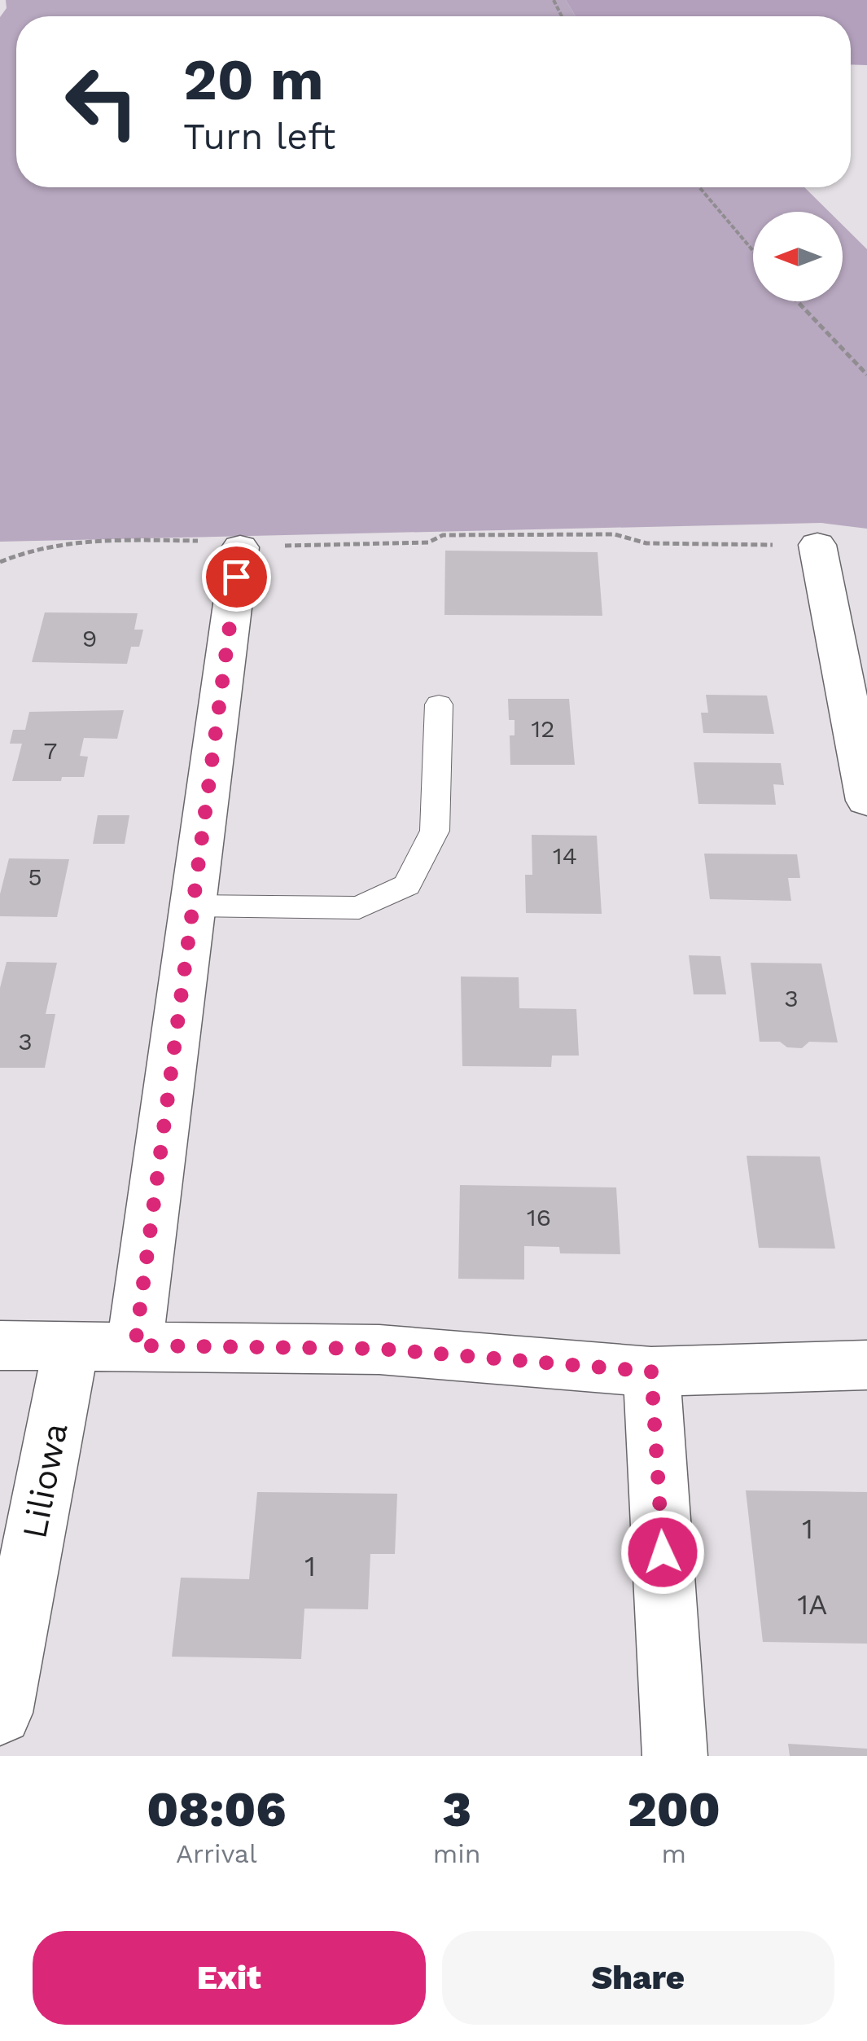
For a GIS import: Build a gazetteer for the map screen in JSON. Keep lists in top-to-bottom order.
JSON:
{
  "streets": {
    "street": ["Liliowa"]
  },
  "house_numbers": [
    "9",
    "12",
    "7",
    "14",
    "5",
    "3",
    "3",
    "16",
    "1",
    "1",
    "1A"
  ],
  "north": "left",
  "page": {
    "turn": ["20 m", "Turn left"],
    "eta": [
      "08:06",
      "Arrival",
      "3",
      "min",
      "200",
      "m"
    ],
    "buttons": ["Exit", "Share"]
  }
}
